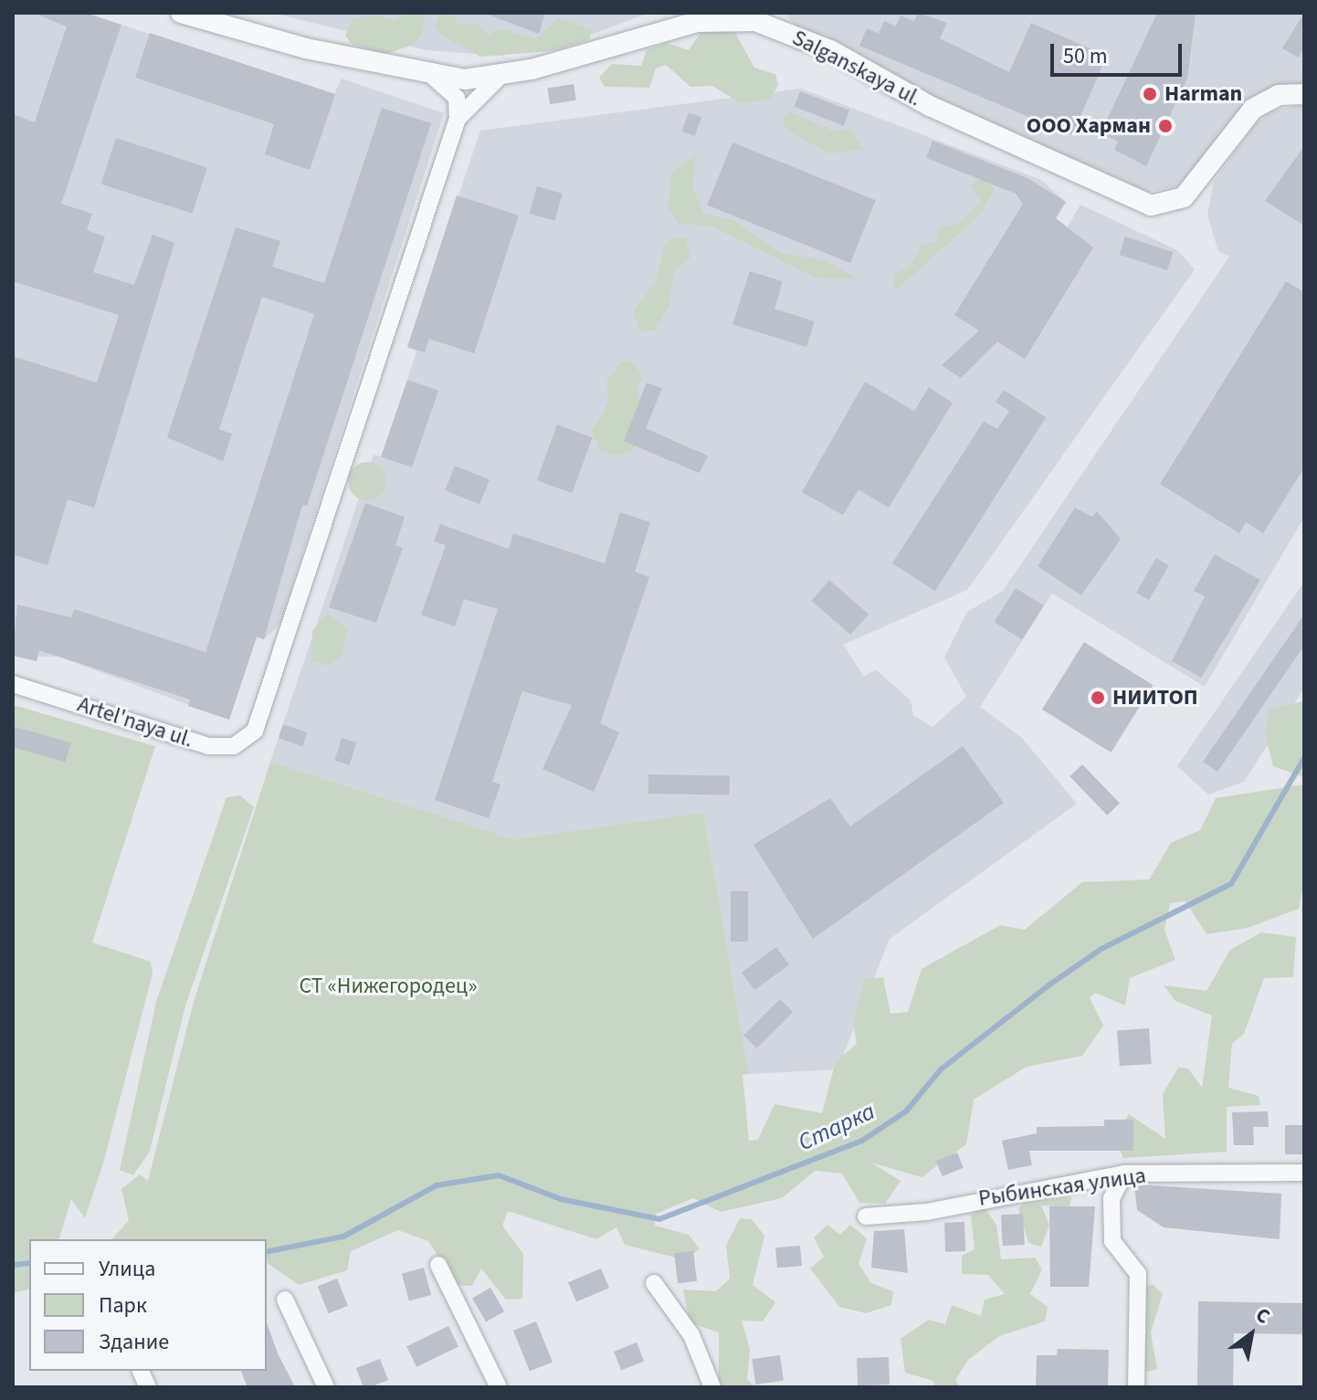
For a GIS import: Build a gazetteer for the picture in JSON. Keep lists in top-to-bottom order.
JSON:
{
  "streets": {
    "street": ["Salganskaya ul.", "Artel'naya ul.", "Рыбинская улица"]
  },
  "water": ["Старка"],
  "parks": ["СТ «Нижегородец»"],
  "places": ["Harman", "ООО Харман", "НИИТОП"],
  "legend": ["Улица", "Парк", "Здание"],
  "scale_bar": "50 m",
  "north": "top right"
}
